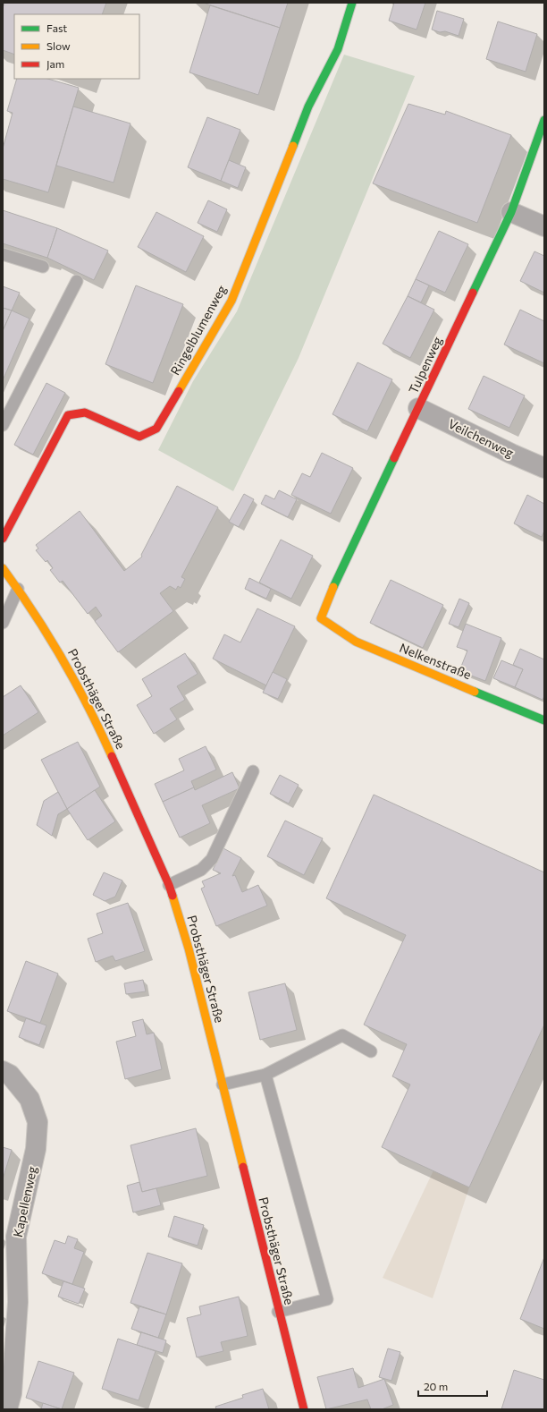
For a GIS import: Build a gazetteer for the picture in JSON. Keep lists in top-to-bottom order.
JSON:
{
  "streets": {
    "street": [
      "Ringelblumenweg",
      "Tulpenweg",
      "Veilchenweg",
      "Nelkenstraße",
      "Probsthäger Straße",
      "Kapellenweg"
    ]
  },
  "crossings": [
    ["Tulpenweg", "Veilchenweg"],
    ["Tulpenweg", "Nelkenstraße"]
  ],
  "legend": ["Fast", "Slow", "Jam"],
  "scale_bar": "20 m"
}
